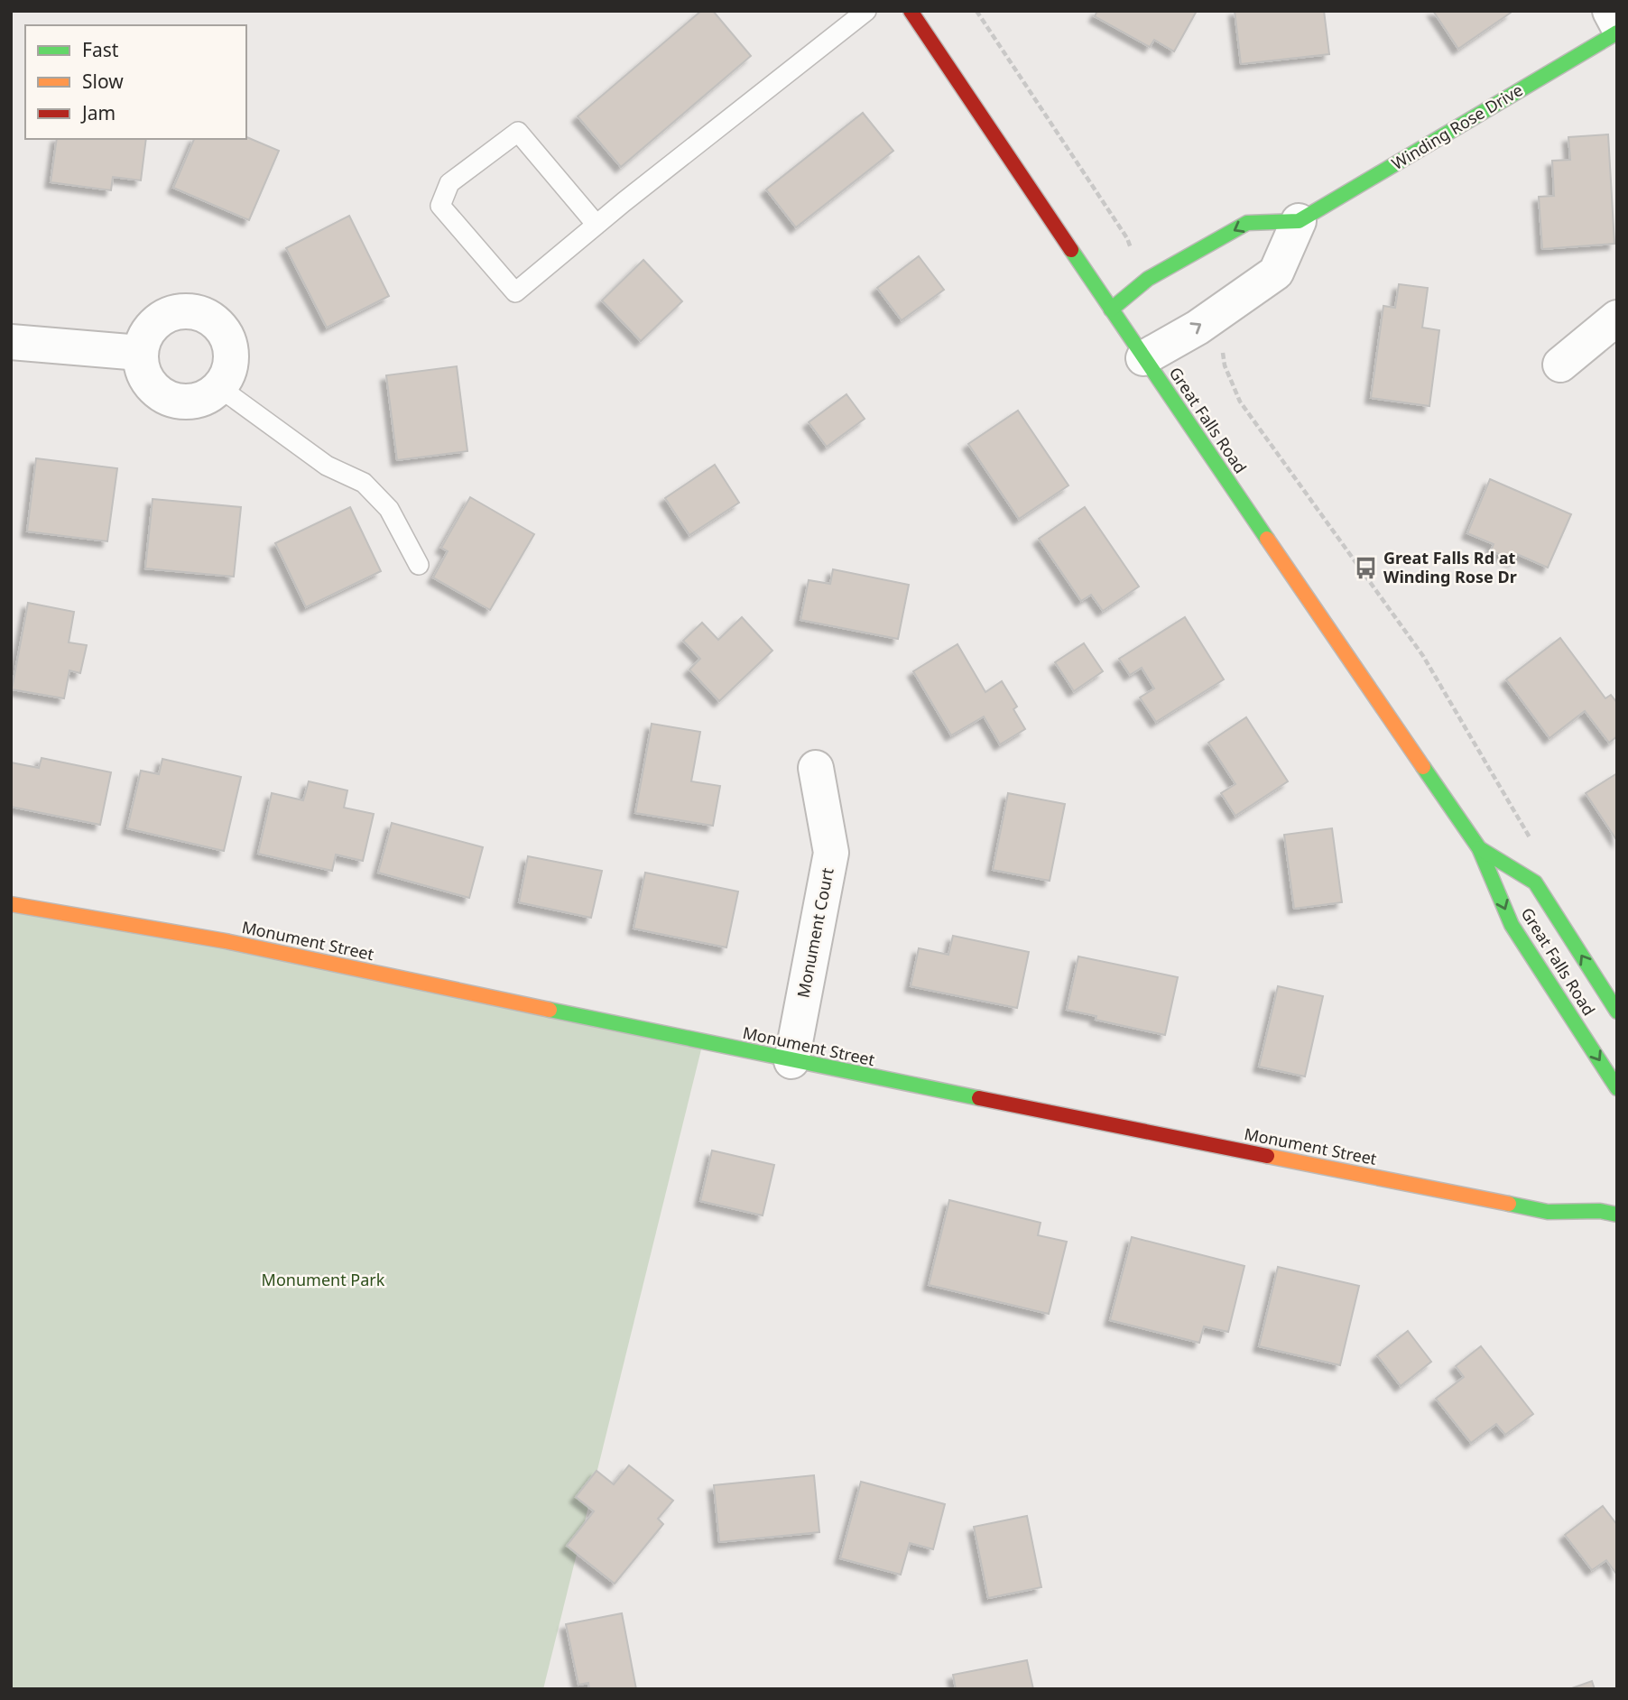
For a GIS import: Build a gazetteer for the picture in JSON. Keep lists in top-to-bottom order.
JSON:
{
  "streets": {
    "street": [
      "Winding Rose Drive",
      "Great Falls Road",
      "Monument Court",
      "Monument Street"
    ]
  },
  "crossings": [
    ["Winding Rose Drive", "Great Falls Road"],
    ["Monument Court", "Monument Street"]
  ],
  "parks": ["Monument Park"],
  "places": {
    "bus stop": ["Great Falls Rd at Winding Rose Dr"]
  },
  "legend": ["Fast", "Slow", "Jam"]
}
